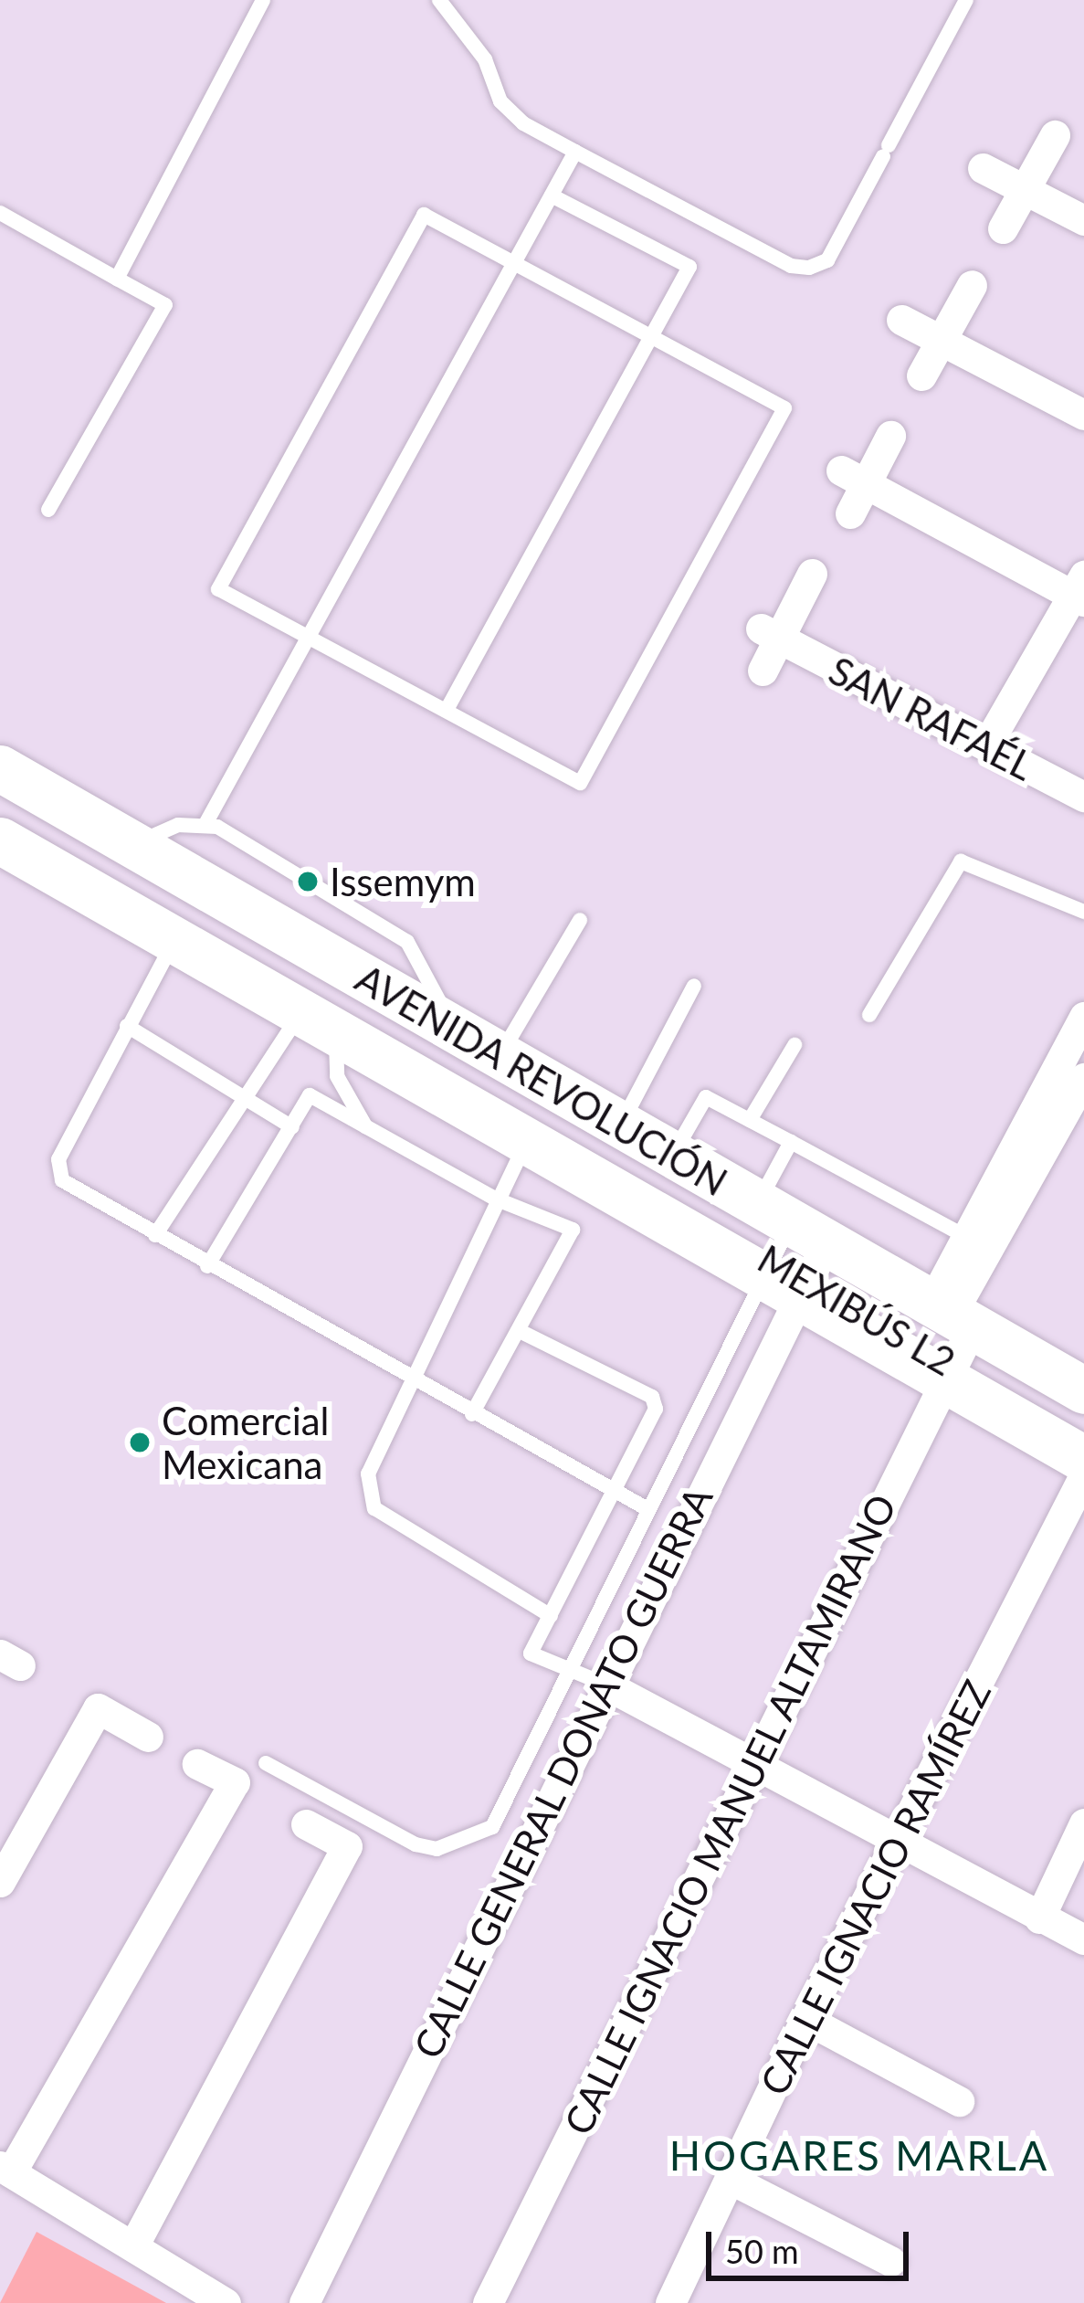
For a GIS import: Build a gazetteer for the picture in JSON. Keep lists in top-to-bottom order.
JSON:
{
  "streets": {
    "main road": ["AVENIDA REVOLUCIÓN"],
    "street": [
      "SAN RAFAÉL",
      "CALLE GENERAL DONATO GUERRA",
      "CALLE IGNACIO MANUEL ALTAMIRANO",
      "CALLE IGNACIO RAMÍREZ"
    ],
    "lane": ["MEXIBÚS L2"]
  },
  "crossings": [
    ["AVENIDA REVOLUCIÓN", "MEXIBÚS L2"],
    ["AVENIDA REVOLUCIÓN", "CALLE GENERAL DONATO GUERRA"],
    ["AVENIDA REVOLUCIÓN", "CALLE IGNACIO MANUEL ALTAMIRANO"],
    ["MEXIBÚS L2", "CALLE GENERAL DONATO GUERRA"],
    ["MEXIBÚS L2", "CALLE IGNACIO MANUEL ALTAMIRANO"]
  ],
  "districts": ["HOGARES MARLA"],
  "places": ["Issemym", "Comercial Mexicana"],
  "scale_bar": "50 m"
}
